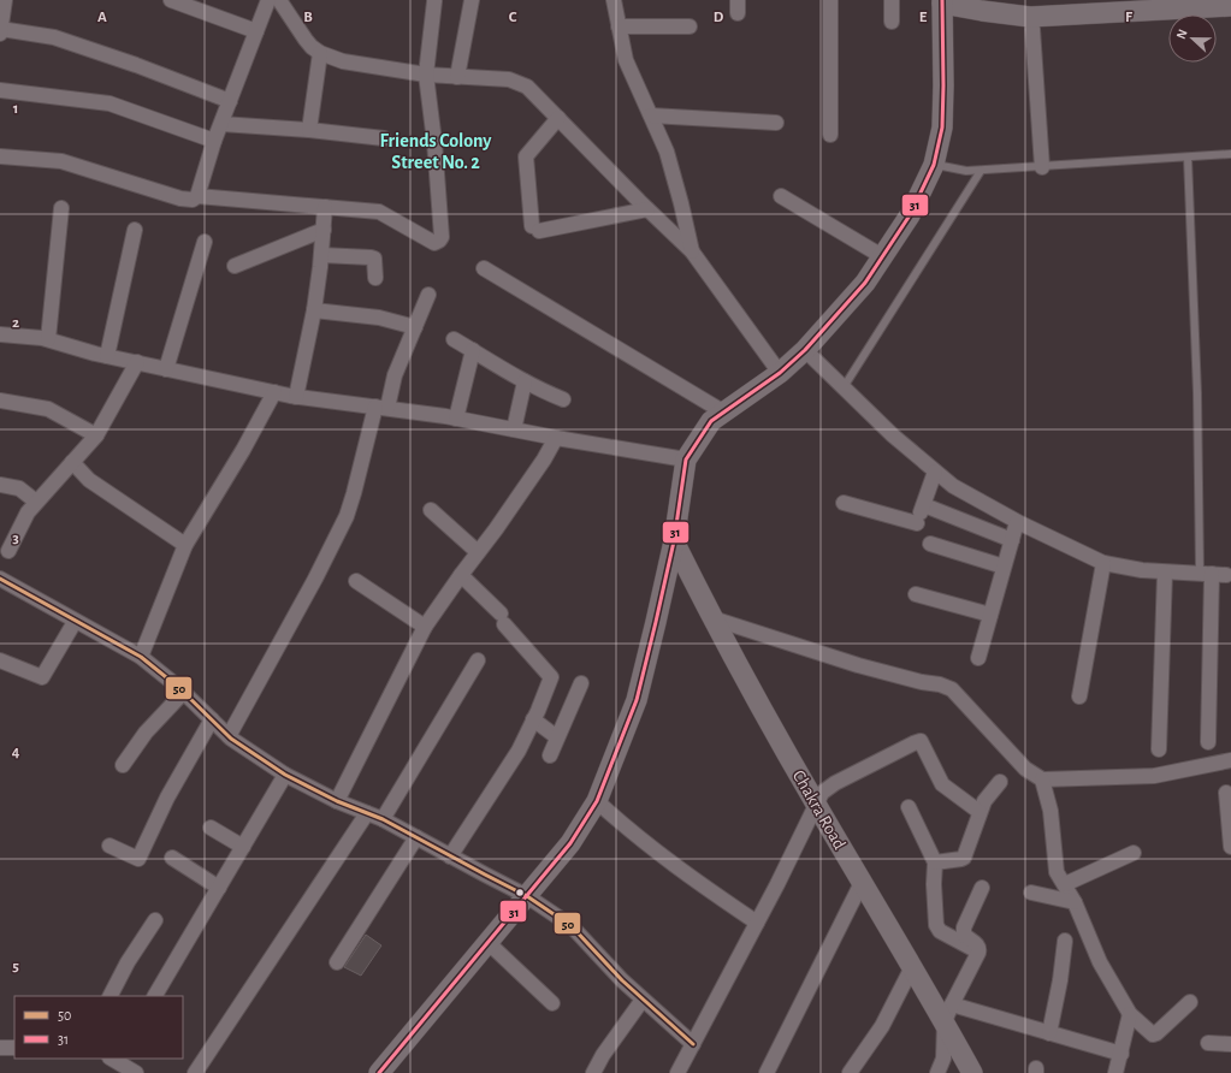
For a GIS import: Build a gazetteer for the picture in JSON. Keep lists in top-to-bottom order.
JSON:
{
  "streets": {
    "main road": ["Chakra Road"]
  },
  "districts": ["Friends Colony Street No. 2"],
  "lines": ["transit line 31", "transit line 50"],
  "legend": ["50", "31"],
  "north": "left",
  "grid": {
    "columns": [
      "A",
      "B",
      "C",
      "D",
      "E",
      "F"
    ],
    "rows": [
      "1",
      "2",
      "3",
      "4",
      "5"
    ]
  }
}
